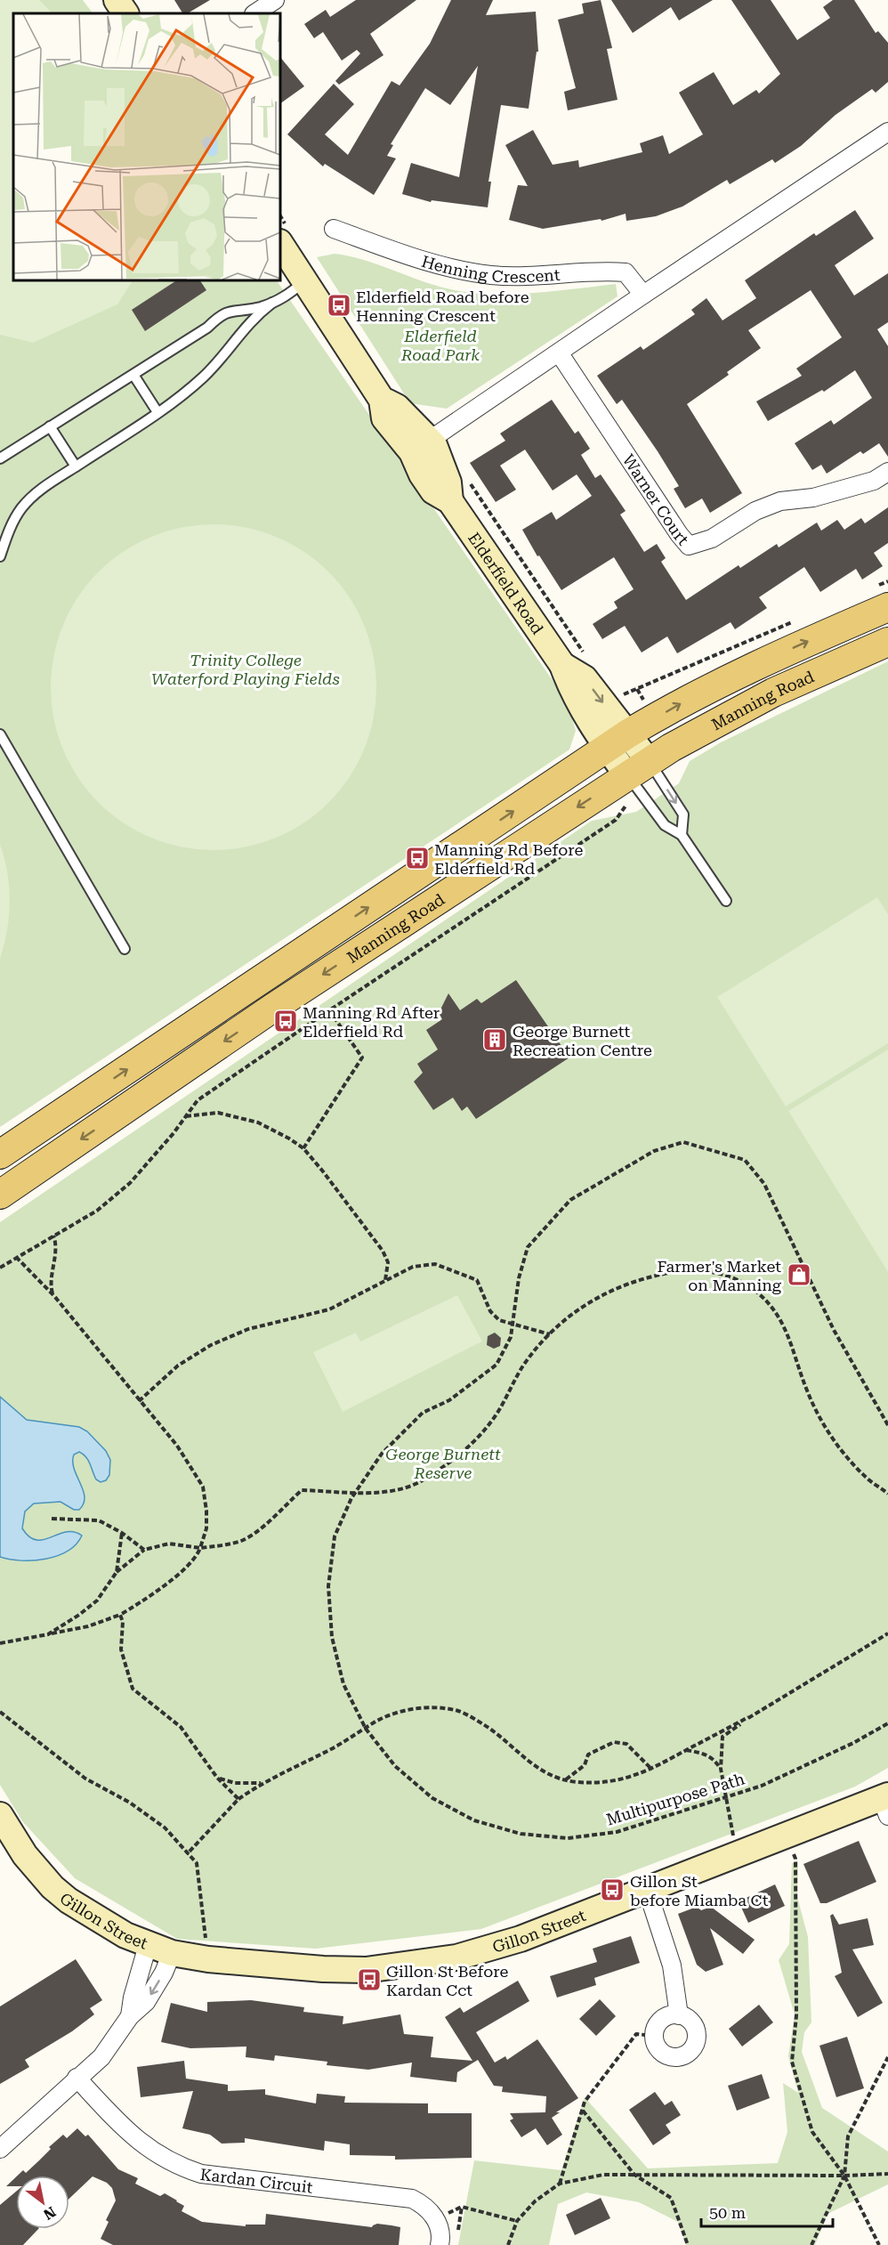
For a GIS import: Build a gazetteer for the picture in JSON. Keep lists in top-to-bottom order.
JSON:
{
  "streets": {
    "main road": ["Manning Road"],
    "street": [
      "Henning Crescent",
      "Warner Court",
      "Elderfield Road",
      "Gillon Street",
      "Kardan Circuit"
    ],
    "path": ["Multipurpose Path"]
  },
  "crossings": [
    ["Elderfield Road", "Manning Road"]
  ],
  "parks": ["Elderfield Road Park", "Trinity College Waterford Playing Fields", "George Burnett Reserve"],
  "places": {
    "bus stop": [
      "Elderfield Road before Henning Crescent",
      "Manning Rd Before Elderfield Rd",
      "Manning Rd After Elderfield Rd",
      "Gillon St before Miamba Ct",
      "Gillon St Before Kardan Cct"
    ],
    "building": ["George Burnett Recreation Centre"],
    "shop": ["Farmer's Market on Manning"]
  },
  "scale_bar": "50 m",
  "north": "bottom right"
}
